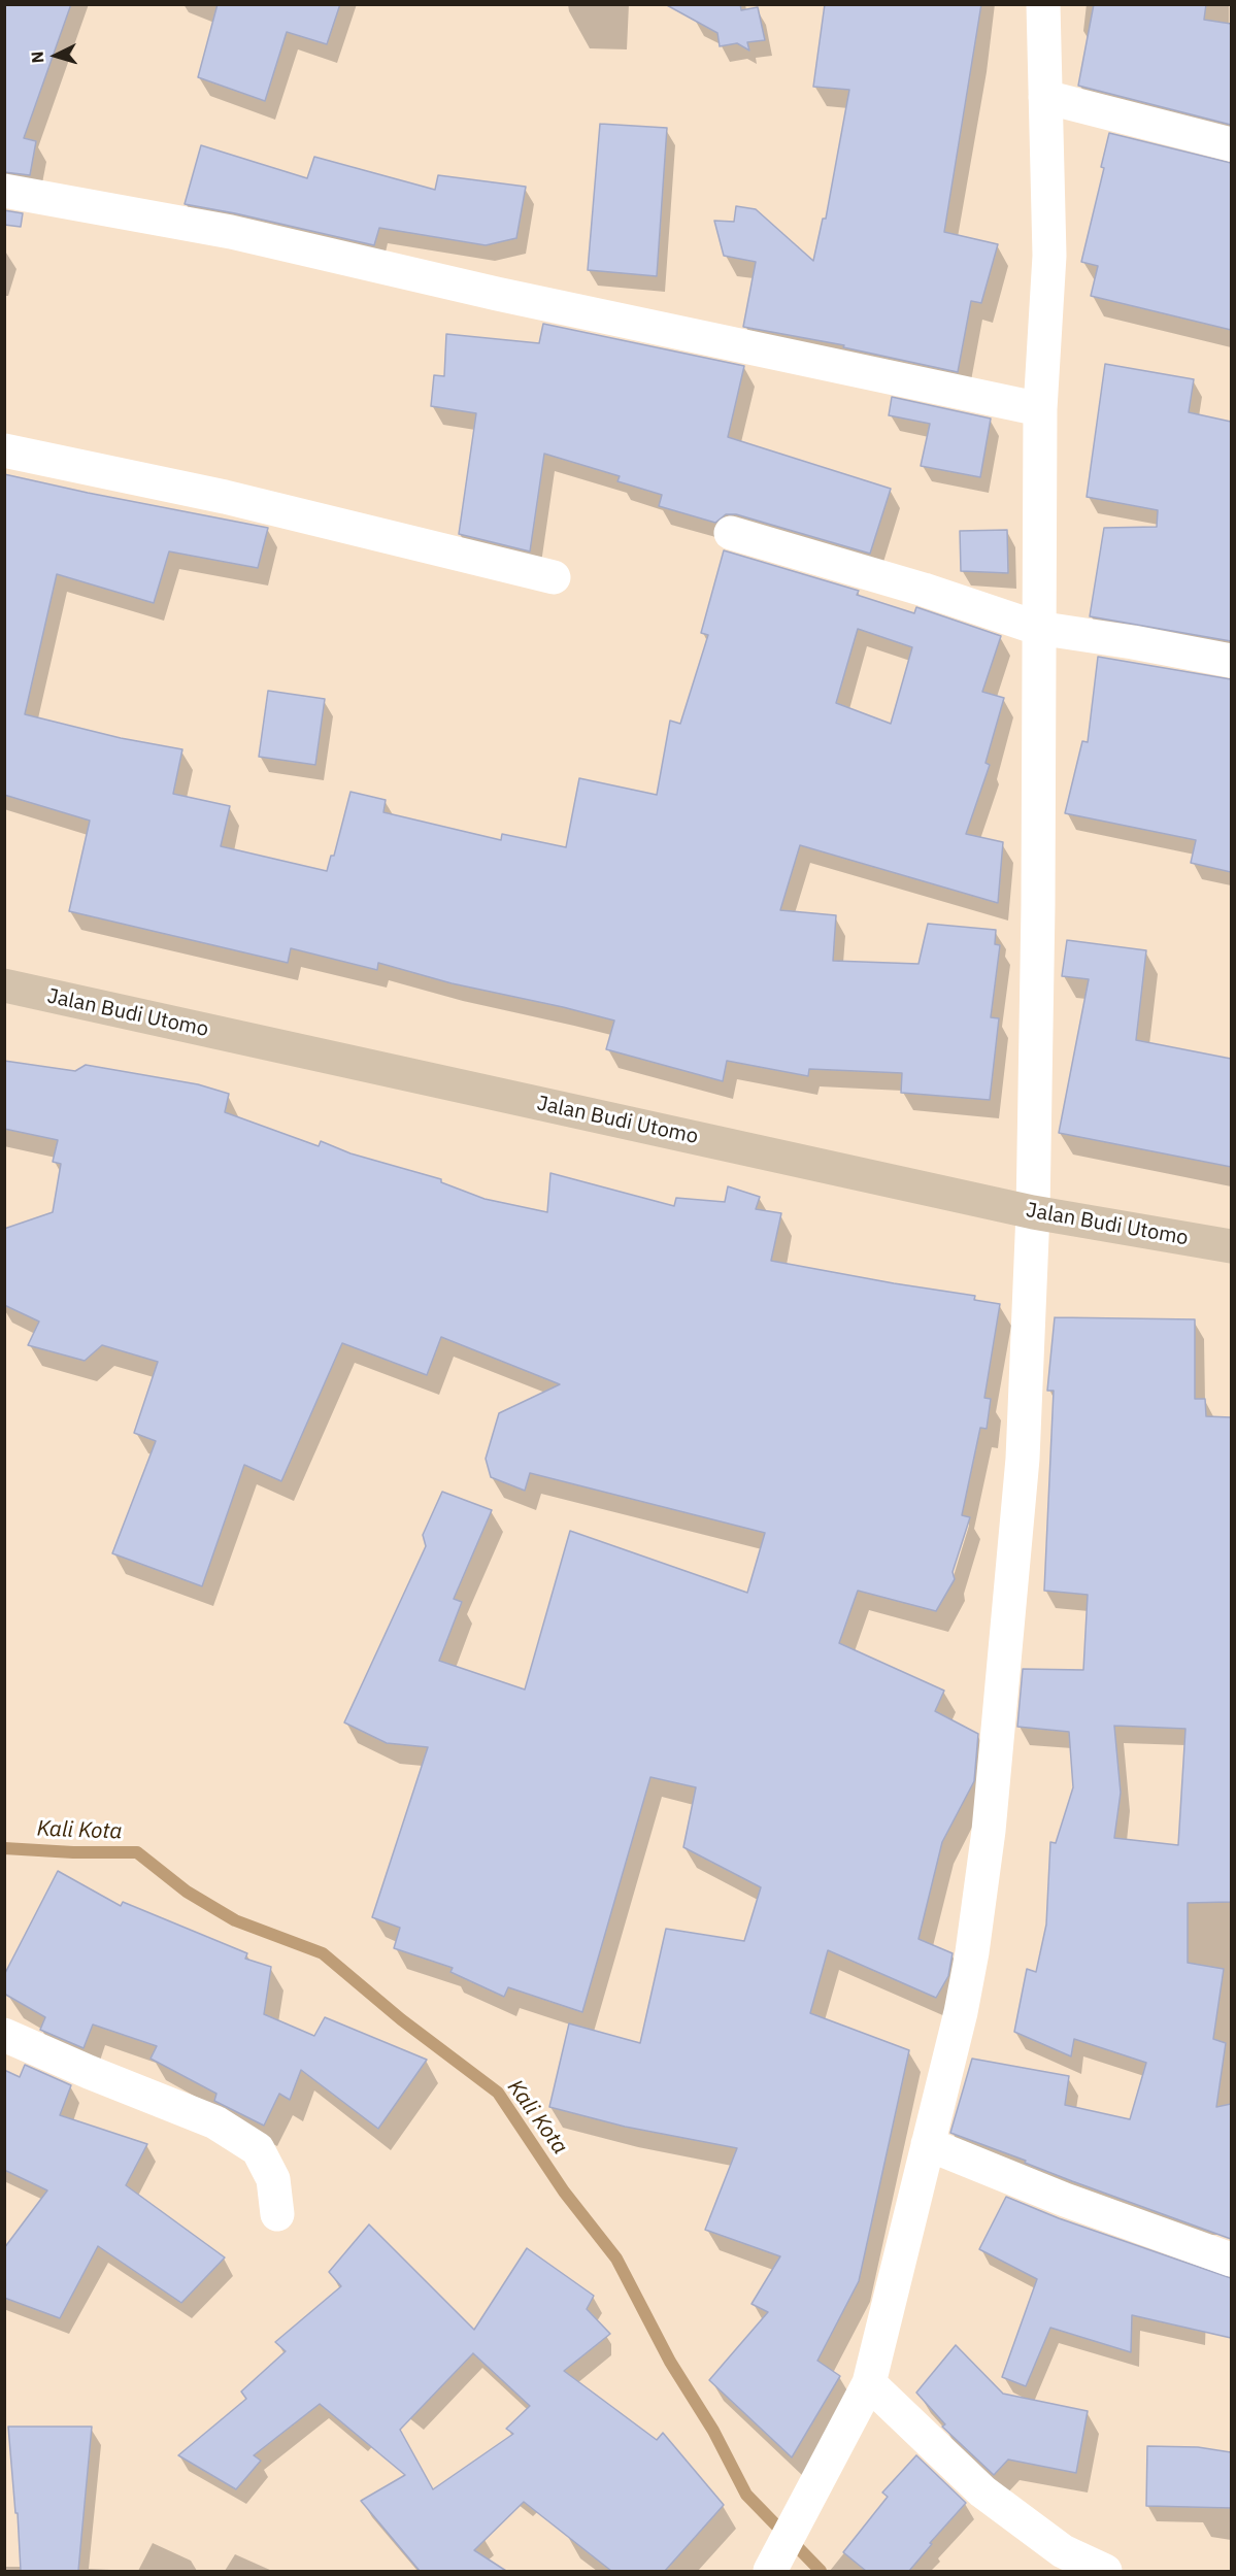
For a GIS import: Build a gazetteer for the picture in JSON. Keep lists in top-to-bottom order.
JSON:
{
  "streets": {
    "street": ["Jalan Budi Utomo"]
  },
  "water": ["Kali Kota"],
  "north": "left"
}
